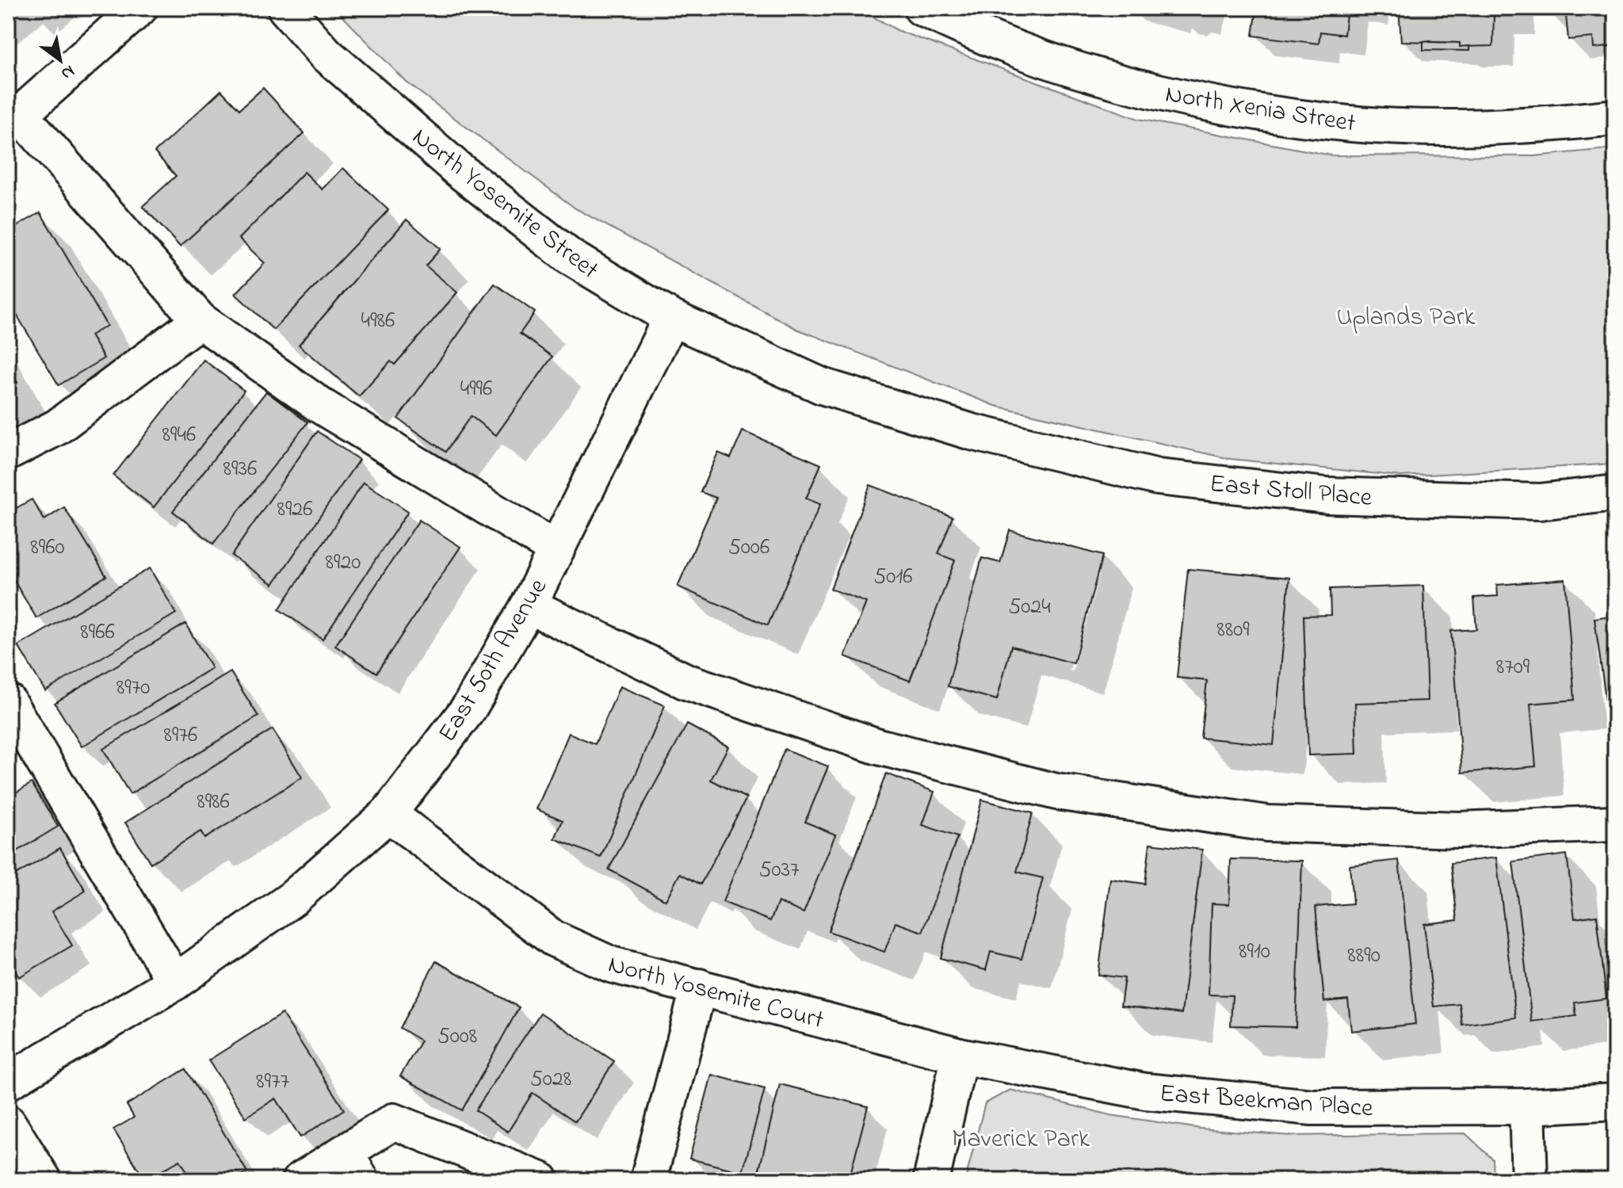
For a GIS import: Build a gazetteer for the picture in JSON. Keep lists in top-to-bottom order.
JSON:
{
  "streets": {
    "street": [
      "North Xenia Street",
      "North Yosemite Street",
      "East Stoll Place",
      "East 50th Avenue",
      "North Yosemite Court",
      "East Beekman Place"
    ]
  },
  "crossings": [
    ["North Yosemite Street", "East Stoll Place"],
    ["North Yosemite Street", "East 50th Avenue"],
    ["East 50th Avenue", "North Yosemite Court"],
    ["North Yosemite Court", "East Beekman Place"]
  ],
  "parks": ["Uplands Park", "Maverick Park"],
  "house_numbers": [
    "4986",
    "4996",
    "8946",
    "8936",
    "8926",
    "8960",
    "5006",
    "8920",
    "5016",
    "5024",
    "8809",
    "8966",
    "8709",
    "8970",
    "8976",
    "8986",
    "5037",
    "8910",
    "8890",
    "5008",
    "5028",
    "8977"
  ],
  "north": "bottom right"
}
